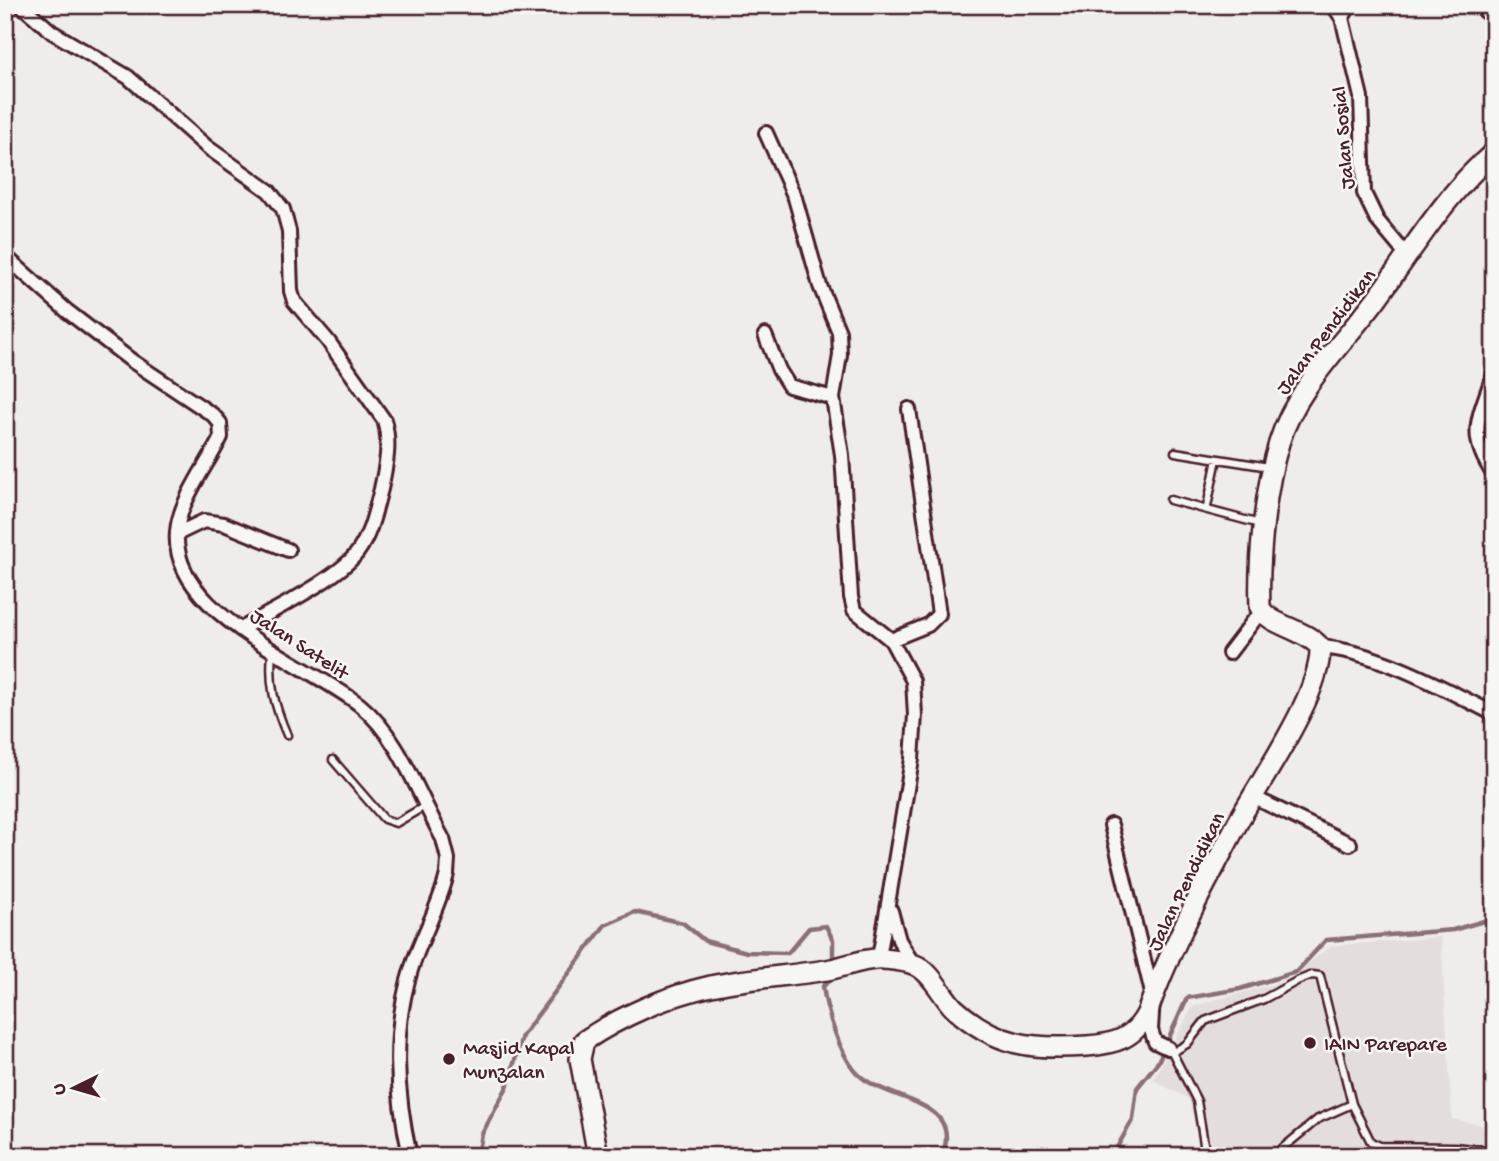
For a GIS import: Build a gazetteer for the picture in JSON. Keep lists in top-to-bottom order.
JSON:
{
  "streets": {
    "street": ["Jalan Sosial", "Jalan Pendidikan", "Jalan Satelit"]
  },
  "crossings": [
    ["Jalan Sosial", "Jalan Pendidikan"]
  ],
  "places": ["IAIN Parepare", "Masjid Kapal Munzalan"],
  "north": "left"
}
